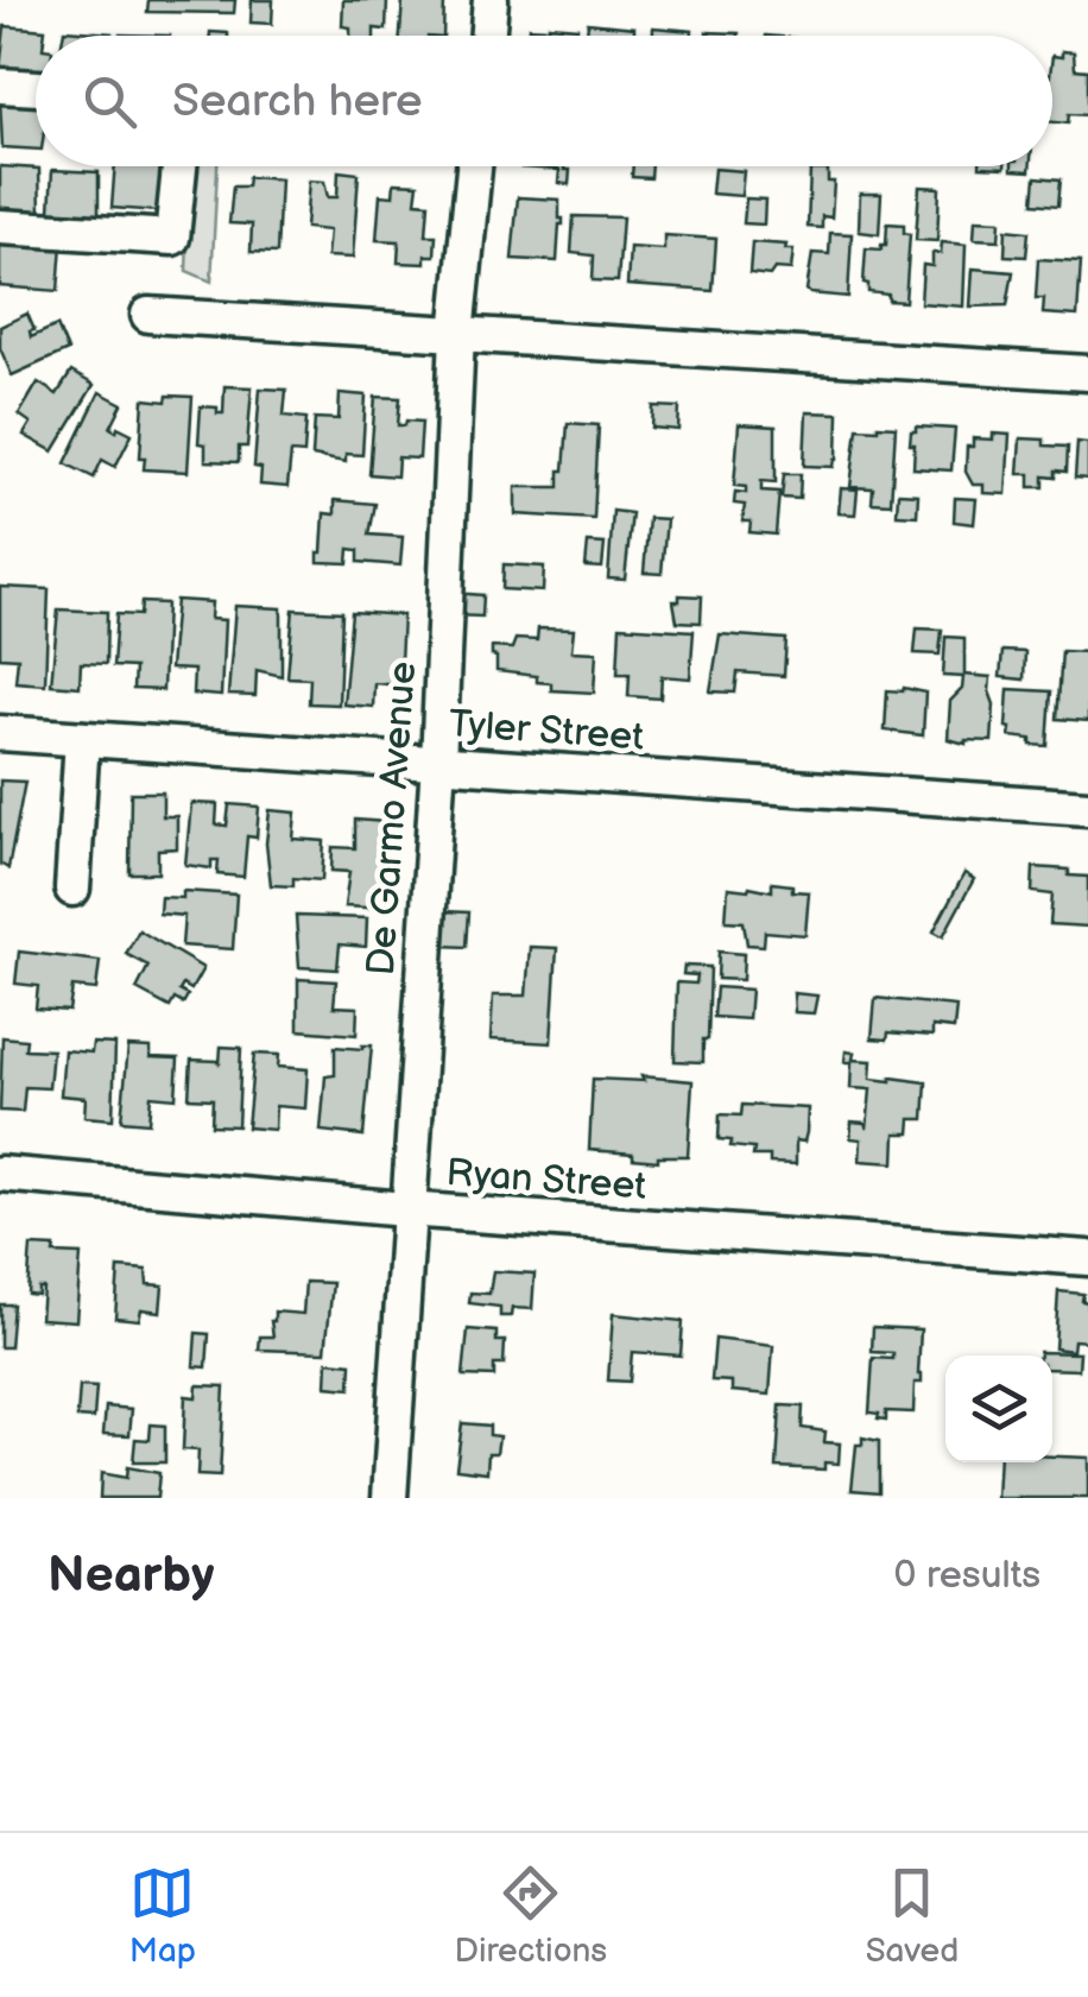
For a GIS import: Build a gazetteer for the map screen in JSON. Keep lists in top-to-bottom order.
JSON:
{
  "streets": {
    "street": ["Tyler Street", "De Garmo Avenue", "Ryan Street"]
  },
  "crossings": [
    ["Tyler Street", "De Garmo Avenue"],
    ["De Garmo Avenue", "Ryan Street"]
  ],
  "page": {
    "search": "Search here",
    "heading": ["Nearby", "0 results"],
    "nav": ["Map", "Directions", "Saved"]
  }
}
